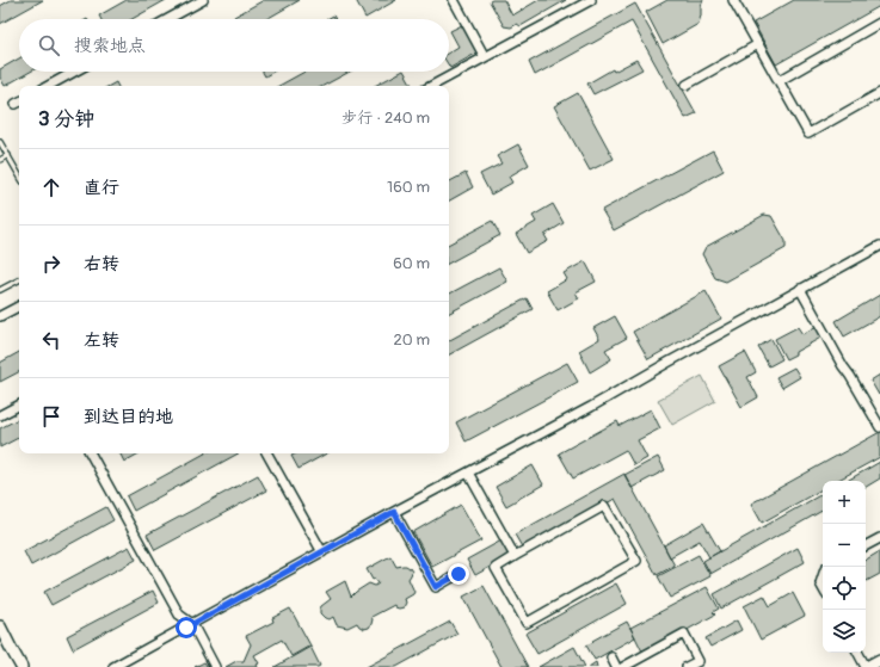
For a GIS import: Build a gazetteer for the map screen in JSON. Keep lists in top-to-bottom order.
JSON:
{
  "page": {
    "search": "搜索地点",
    "heading": ["3 分钟", "步行 · 240 m"],
    "list": [
      ["直行", "160 m"],
      ["右转", "60 m"],
      ["左转", "20 m"],
      "到达目的地"
    ],
    "map_buttons": ["+", "−"]
  }
}
